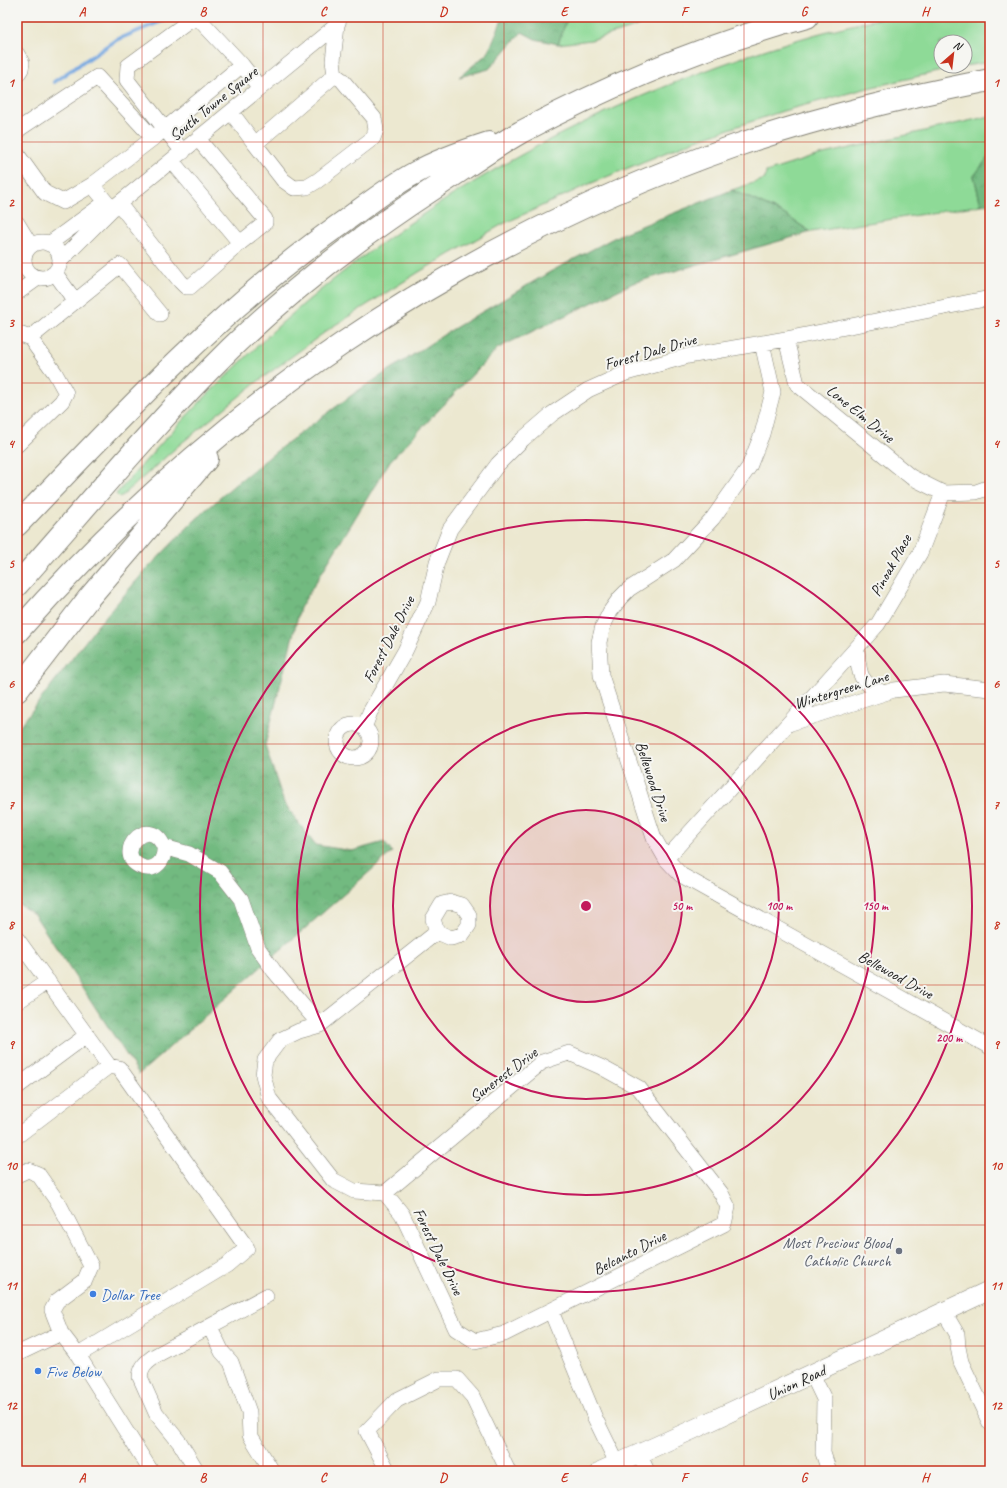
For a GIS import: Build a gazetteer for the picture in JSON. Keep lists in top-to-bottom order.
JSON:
{
  "streets": {
    "main road": ["Union Road"],
    "street": [
      "South Towne Square",
      "Forest Dale Drive",
      "Lone Elm Drive",
      "Pinoak Place",
      "Wintergreen Lane",
      "Bellewood Drive",
      "Sunerest Drive",
      "Belcanto Drive"
    ]
  },
  "crossings": [
    ["Forest Dale Drive", "Lone Elm Drive"],
    ["Forest Dale Drive", "Bellewood Drive"],
    ["Forest Dale Drive", "Sunerest Drive"],
    ["Forest Dale Drive", "Belcanto Drive"],
    ["Lone Elm Drive", "Pinoak Place"],
    ["Pinoak Place", "Wintergreen Lane"],
    ["Wintergreen Lane", "Bellewood Drive"],
    ["Sunerest Drive", "Belcanto Drive"]
  ],
  "places": ["Most Precious Blood Catholic Church", "Dollar Tree", "Five Below"],
  "north": "top right",
  "grid": {
    "columns": [
      "A",
      "B",
      "C",
      "D",
      "E",
      "F",
      "G",
      "H"
    ],
    "rows": [
      "1",
      "2",
      "3",
      "4",
      "5",
      "6",
      "7",
      "8",
      "9",
      "10",
      "11",
      "12"
    ]
  },
  "rings": [
    "50 m",
    "100 m",
    "150 m",
    "200 m"
  ]
}
